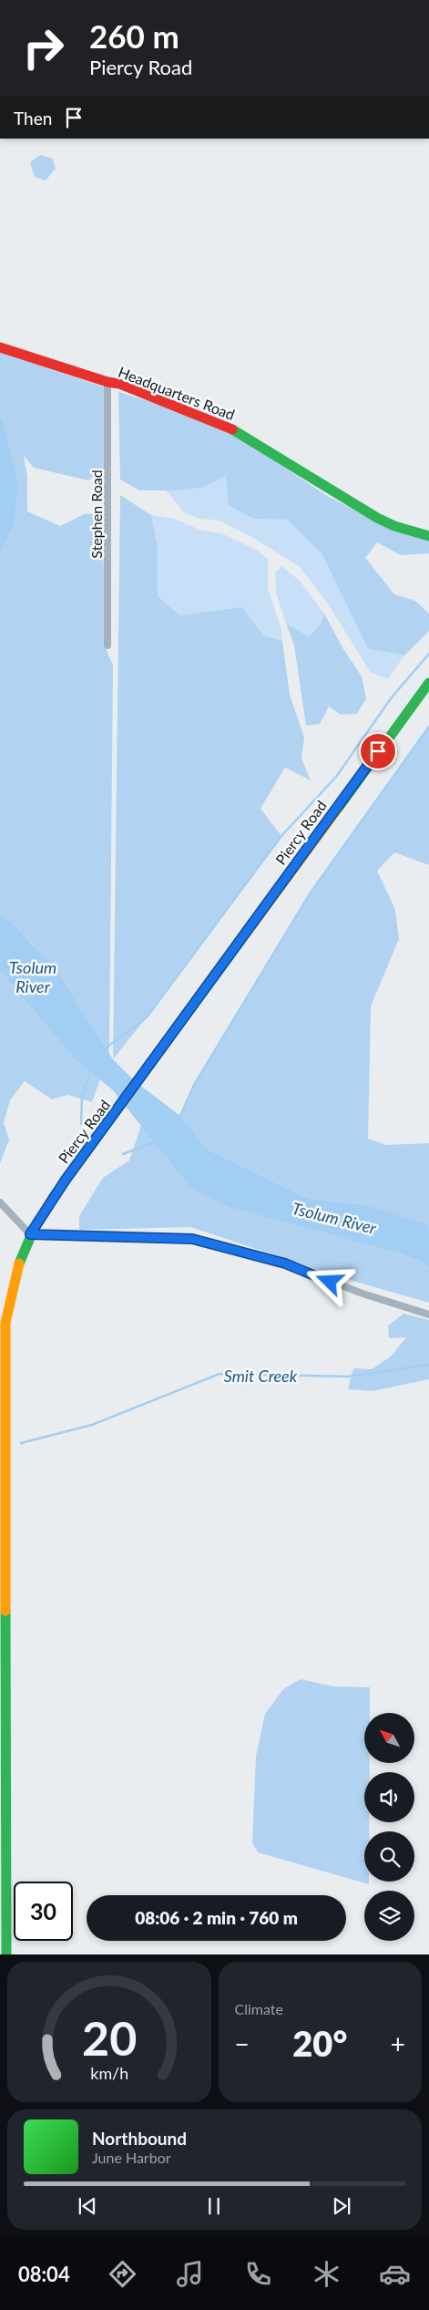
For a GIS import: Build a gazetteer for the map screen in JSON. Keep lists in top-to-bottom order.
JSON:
{
  "streets": {
    "main road": ["Headquarters Road", "Piercy Road"],
    "street": ["Stephen Road"]
  },
  "crossings": [
    ["Headquarters Road", "Stephen Road"]
  ],
  "water": ["Tsolum River", "Smit Creek"],
  "north": "top left",
  "page": {
    "turn": ["260 m", "Piercy Road"],
    "then": "Then",
    "limit": "30",
    "trip": "08:06 · 2 min · 760 m",
    "tile": "Climate",
    "heat": ["−", "20°", "+"],
    "song": ["Northbound", "June Harbor"],
    "tabs": "08:04",
    "gauge": ["20", "km/h"]
  }
}
